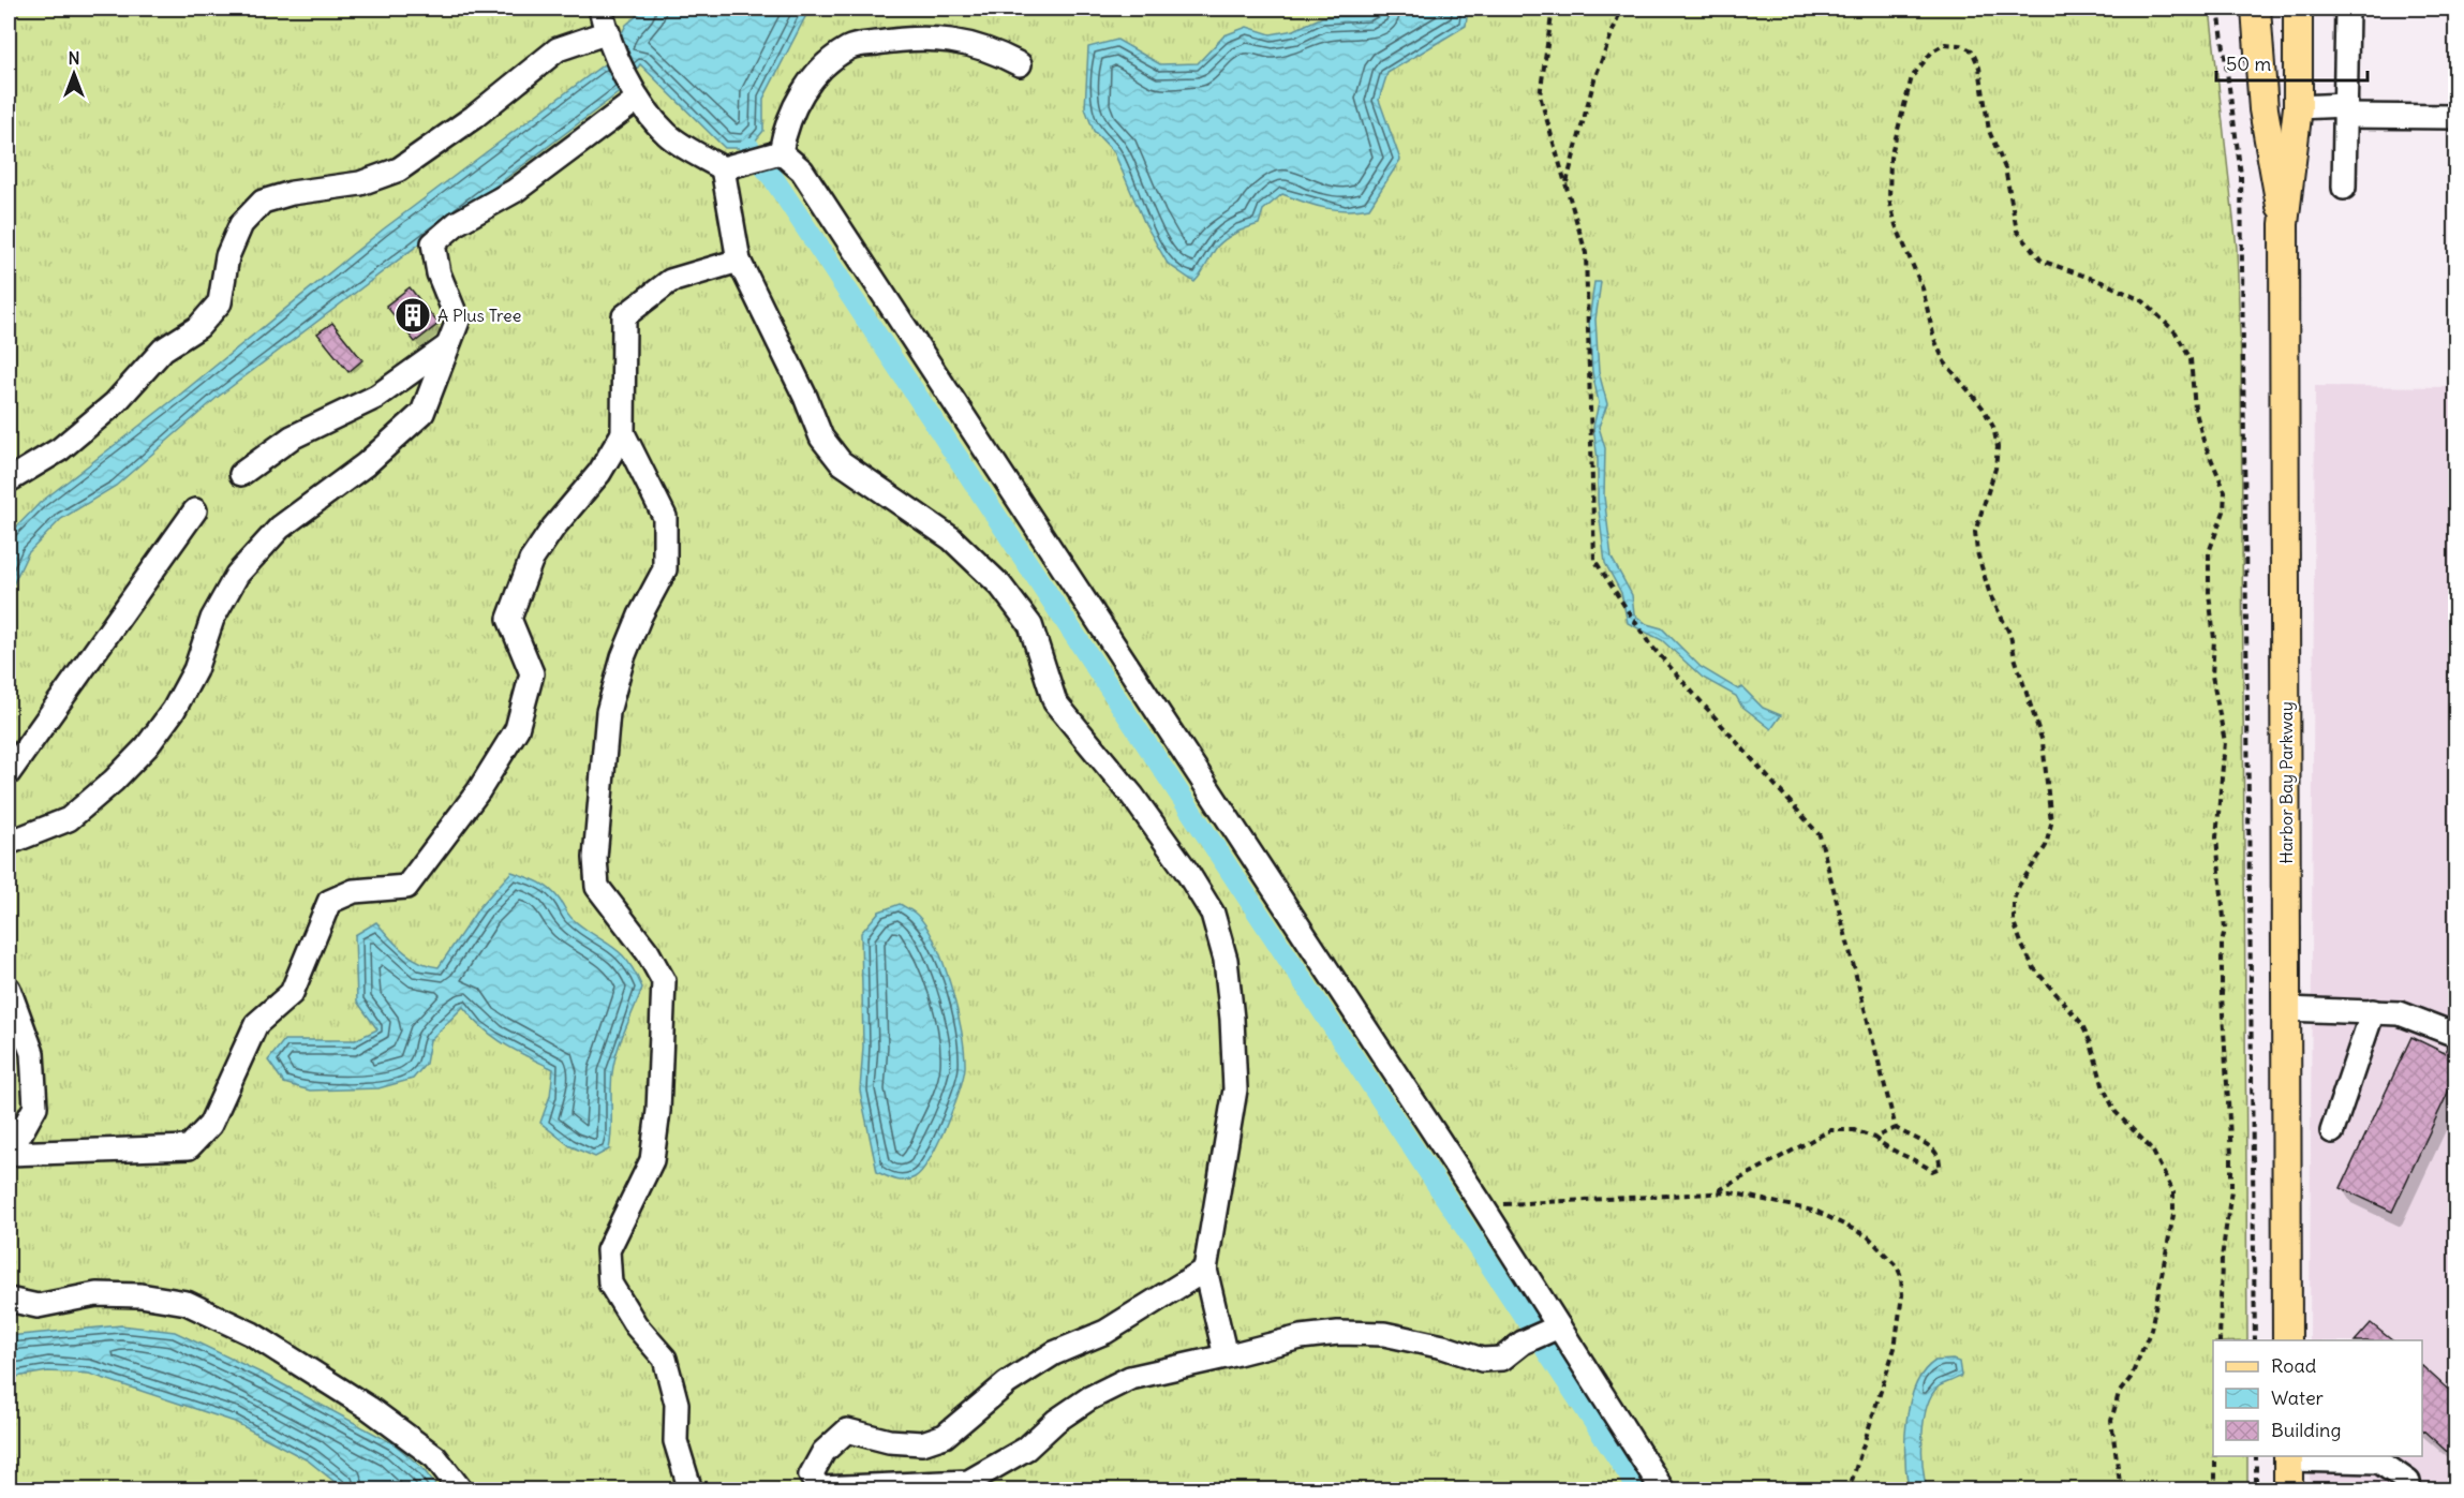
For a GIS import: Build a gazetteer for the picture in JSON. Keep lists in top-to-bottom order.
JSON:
{
  "streets": {
    "main road": ["Harbor Bay Parkway"]
  },
  "places": {
    "building": ["A Plus Tree"]
  },
  "legend": ["Road", "Water", "Building"],
  "scale_bar": "50 m",
  "north": "top"
}
